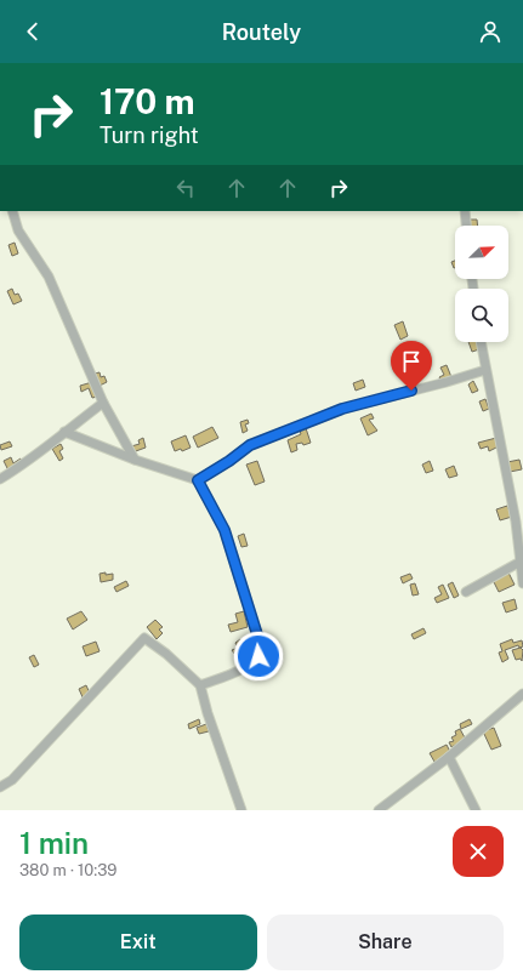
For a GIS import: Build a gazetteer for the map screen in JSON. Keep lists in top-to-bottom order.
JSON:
{
  "north": "top right",
  "page": {
    "header": "Routely",
    "turn": ["170 m", "Turn right"],
    "heading": ["1 min", "380 m · 10:39"],
    "buttons": ["Exit", "Share"]
  }
}
